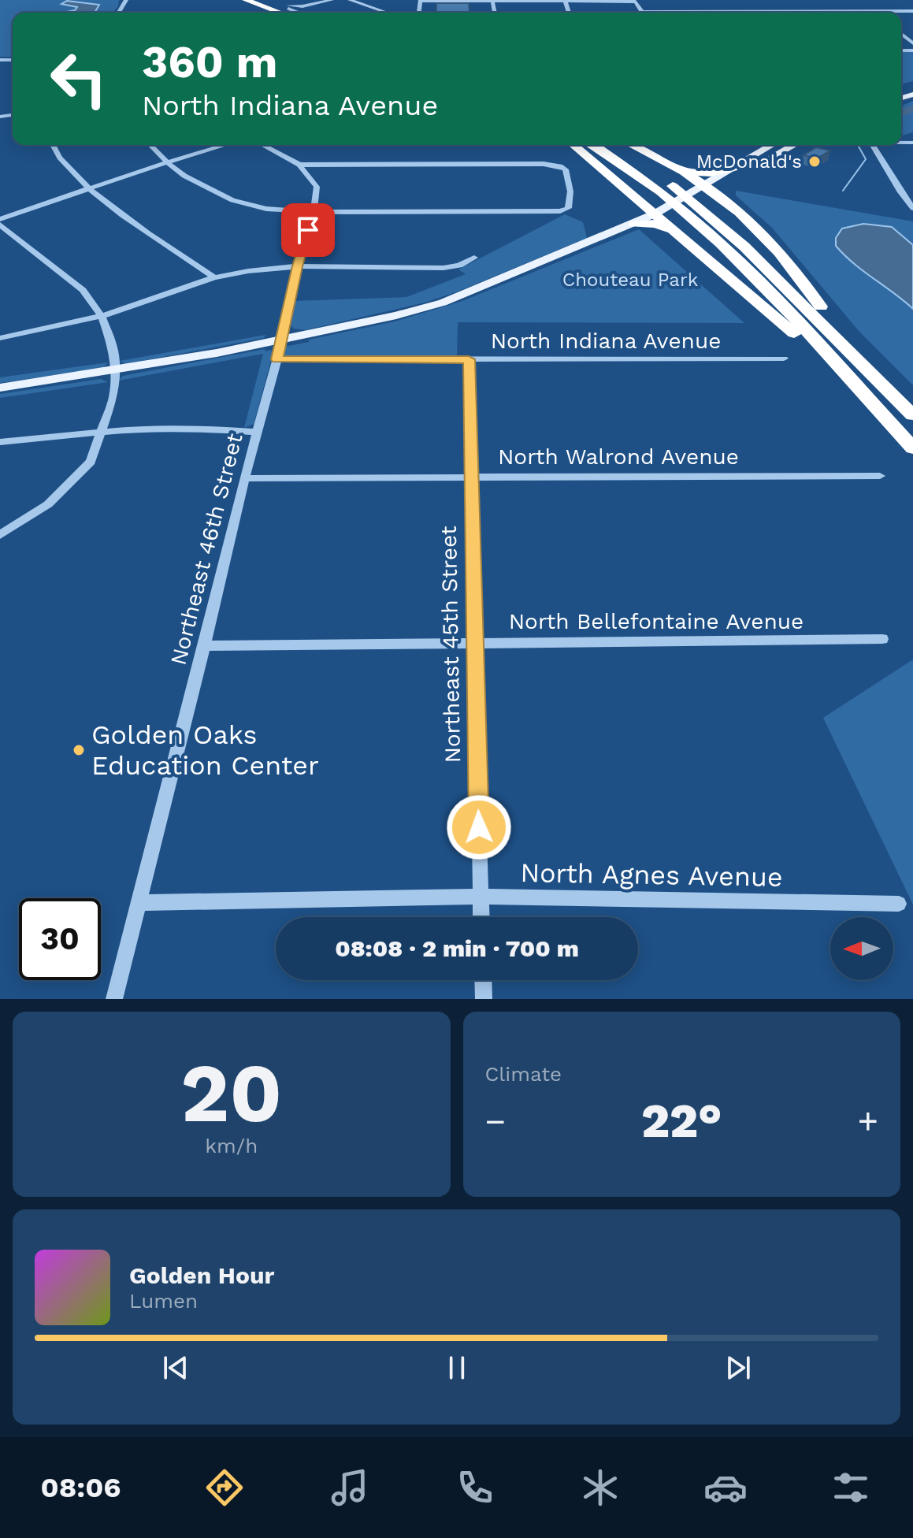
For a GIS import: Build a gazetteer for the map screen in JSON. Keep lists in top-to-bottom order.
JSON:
{
  "streets": {
    "street": [
      "North Indiana Avenue",
      "North Walrond Avenue",
      "Northeast 46th Street",
      "North Bellefontaine Avenue",
      "Northeast 45th Street",
      "North Agnes Avenue"
    ]
  },
  "crossings": [
    ["North Indiana Avenue", "Northeast 46th Street"],
    ["North Indiana Avenue", "Northeast 45th Street"],
    ["North Walrond Avenue", "Northeast 46th Street"],
    ["North Walrond Avenue", "Northeast 45th Street"],
    ["Northeast 46th Street", "North Bellefontaine Avenue"],
    ["Northeast 46th Street", "North Agnes Avenue"],
    ["North Bellefontaine Avenue", "Northeast 45th Street"],
    ["Northeast 45th Street", "North Agnes Avenue"]
  ],
  "parks": ["Chouteau Park"],
  "places": ["McDonald's", "Golden Oaks Education Center"],
  "north": "left",
  "page": {
    "turn": ["360 m", "North Indiana Avenue"],
    "limit": "30",
    "trip": "08:08 · 2 min · 700 m",
    "tile": [
      ["20", "km/h"],
      "Climate"
    ],
    "heat": ["−", "22°", "+"],
    "song": ["Golden Hour", "Lumen"],
    "tabs": "08:06"
  }
}
